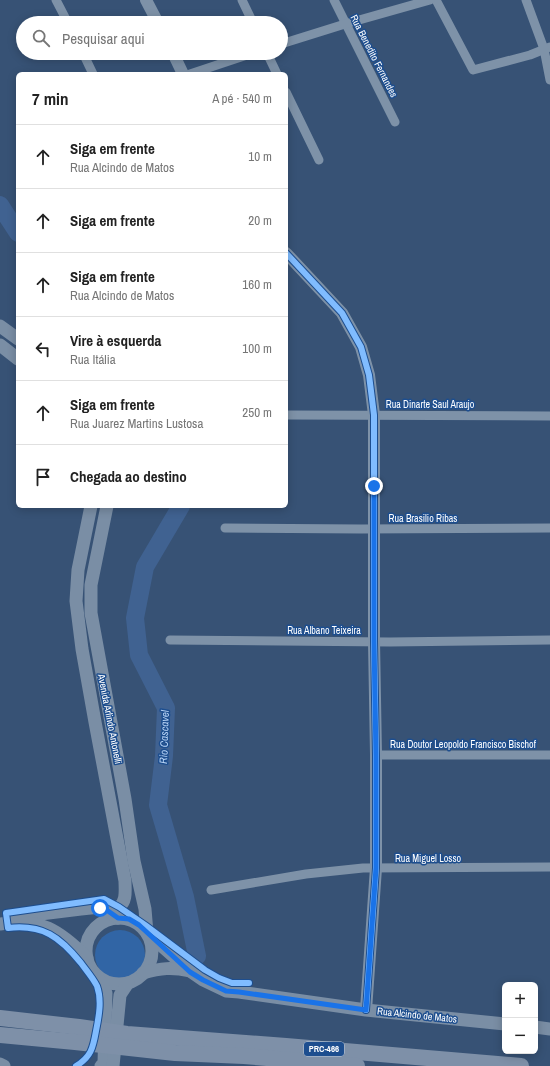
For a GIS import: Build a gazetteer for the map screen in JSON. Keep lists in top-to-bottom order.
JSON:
{
  "streets": {
    "highway": ["PRC-466"],
    "main road": ["Avenida Arlindo Antonelli", "Rua Alcindo de Matos"],
    "street": [
      "Rua Benedito Fernandes",
      "Rua Dinarte Saul Araujo",
      "Rua Brasilio Ribas",
      "Rua Albano Teixeira",
      "Rua Doutor Leopoldo Francisco Bischof",
      "Rua Miguel Losso"
    ]
  },
  "crossings": [
    ["Avenida Arlindo Antonelli", "Rua Alcindo de Matos"]
  ],
  "water": ["Rio Cascavel"],
  "page": {
    "search": "Pesquisar aqui",
    "heading": ["7 min", "A pé · 540 m"],
    "list": [
      ["Siga em frente", "Rua Alcindo de Matos", "10 m"],
      ["Siga em frente", "20 m"],
      ["Siga em frente", "Rua Alcindo de Matos", "160 m"],
      ["Vire à esquerda", "Rua Itália", "100 m"],
      ["Siga em frente", "Rua Juarez Martins Lustosa", "250 m"],
      "Chegada ao destino"
    ],
    "map_buttons": ["+", "−"]
  }
}
